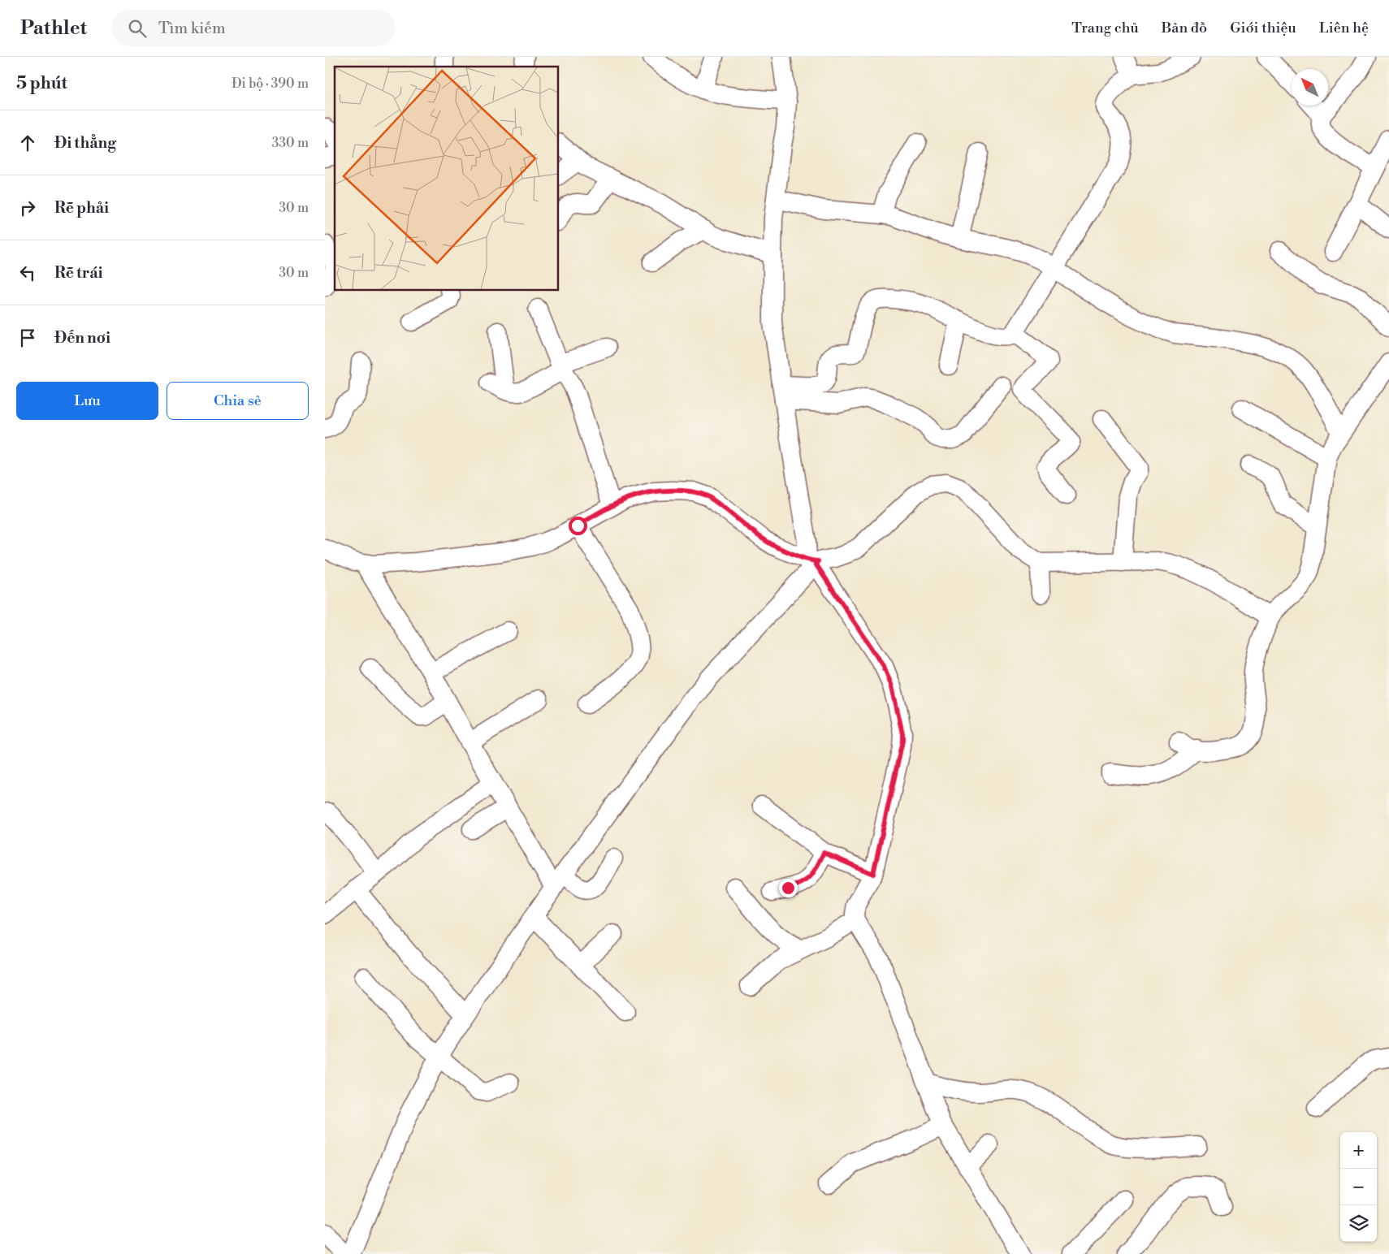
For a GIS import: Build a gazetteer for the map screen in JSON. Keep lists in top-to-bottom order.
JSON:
{
  "north": "top left",
  "page": {
    "header": "Pathlet",
    "search": "Tìm kiếm",
    "nav": [
      "Trang chủ",
      "Bản đồ",
      "Giới thiệu",
      "Liên hệ"
    ],
    "heading": ["5 phút", "Đi bộ · 390 m"],
    "list": [
      ["Đi thẳng", "330 m"],
      ["Rẽ phải", "30 m"],
      ["Rẽ trái", "30 m"],
      "Đến nơi"
    ],
    "buttons": ["Lưu", "Chia sẻ"],
    "map_buttons": ["+", "−"]
  }
}
